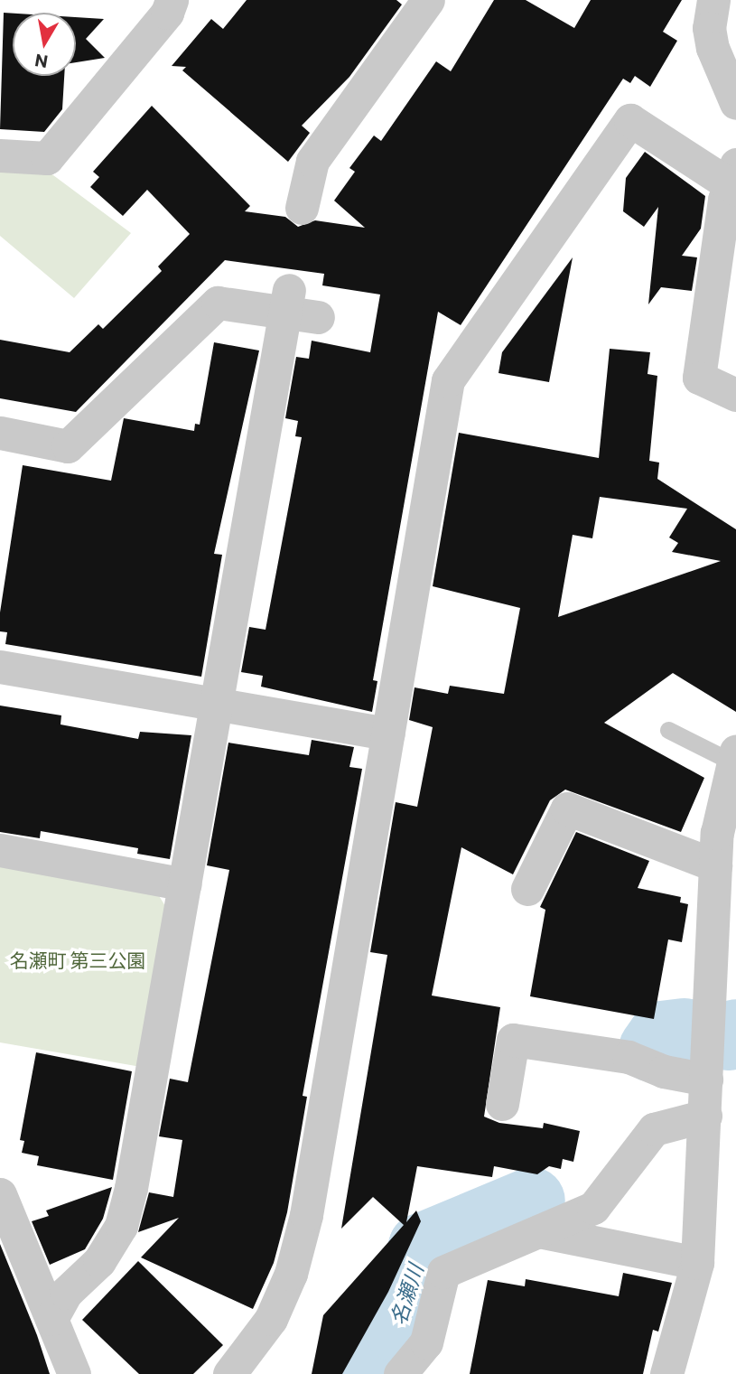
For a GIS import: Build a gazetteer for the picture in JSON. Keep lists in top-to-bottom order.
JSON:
{
  "water": ["名瀬川"],
  "parks": ["名瀬町 第三公園"],
  "north": "bottom"
}
